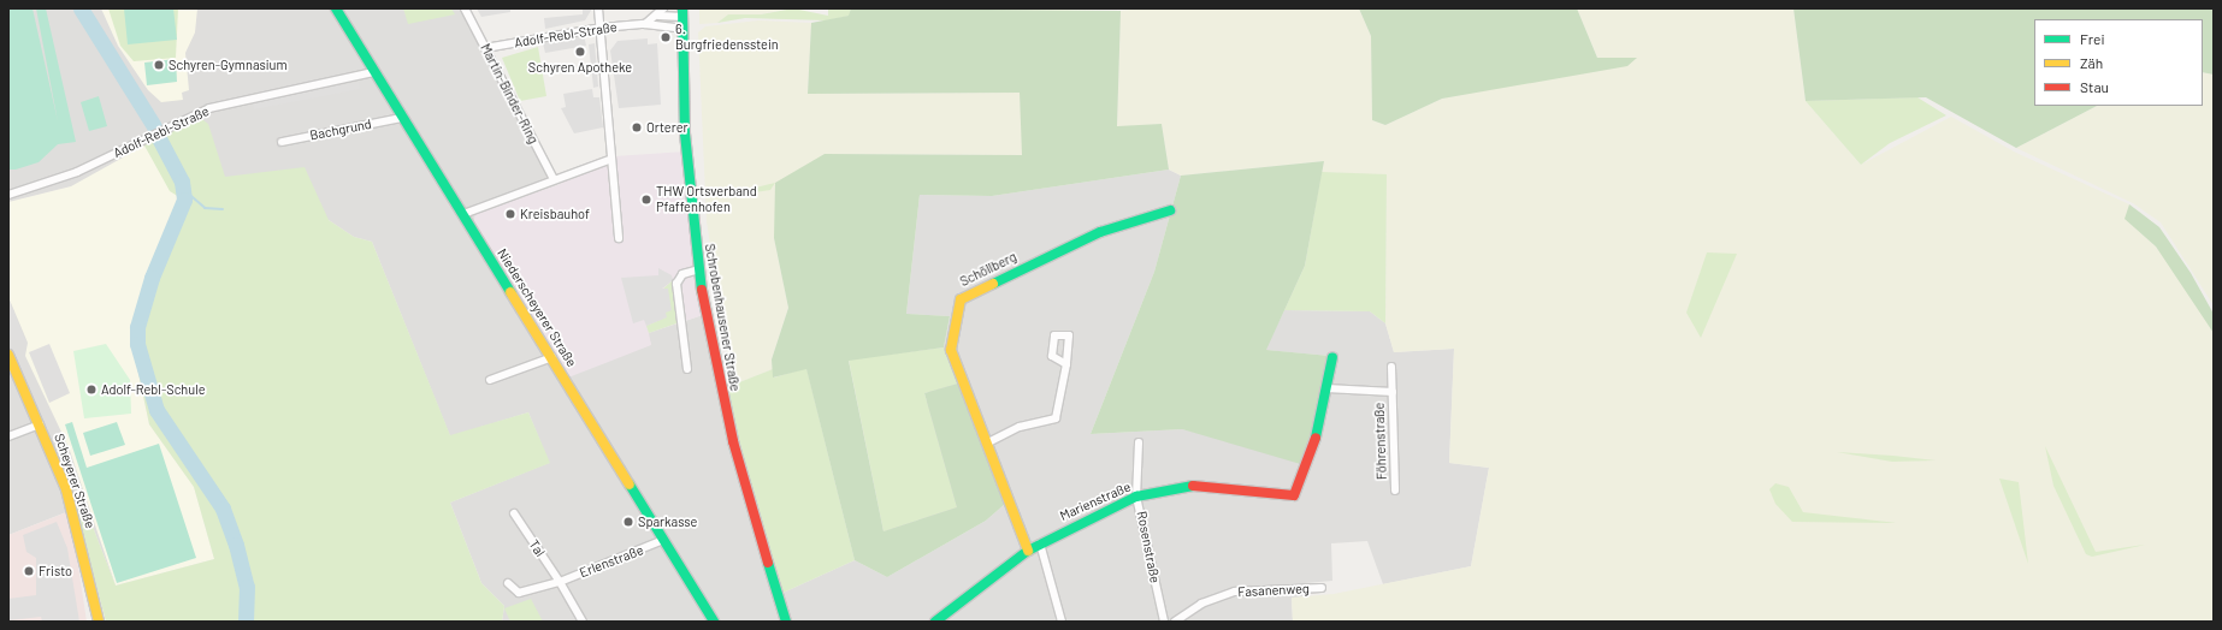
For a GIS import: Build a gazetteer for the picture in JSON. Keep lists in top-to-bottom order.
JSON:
{
  "streets": {
    "street": [
      "Adolf-Rebl-Straße",
      "Martin-Binder-Ring",
      "Bachgrund",
      "Schöllberg",
      "Niederscheyerer Straße",
      "Schrobenhausener Straße",
      "Föhrenstraße",
      "Scheyerer Straße",
      "Marienstraße",
      "Rosenstraße",
      "Tal",
      "Erlenstraße",
      "Fasanenweg"
    ]
  },
  "crossings": [
    ["Adolf-Rebl-Straße", "Martin-Binder-Ring"],
    ["Adolf-Rebl-Straße", "Niederscheyerer Straße"],
    ["Adolf-Rebl-Straße", "Schrobenhausener Straße"],
    ["Bachgrund", "Niederscheyerer Straße"],
    ["Schöllberg", "Marienstraße"],
    ["Niederscheyerer Straße", "Erlenstraße"],
    ["Föhrenstraße", "Marienstraße"],
    ["Marienstraße", "Rosenstraße"],
    ["Tal", "Erlenstraße"]
  ],
  "places": [
    "6. Burgfriedensstein",
    "Schyren Apotheke",
    "Schyren-Gymnasium",
    "Orterer",
    "THW Ortsverband Pfaffenhofen",
    "Kreisbauhof",
    "Adolf-Rebl-Schule",
    "Sparkasse",
    "Fristo"
  ],
  "legend": ["Frei", "Zäh", "Stau"]
}
